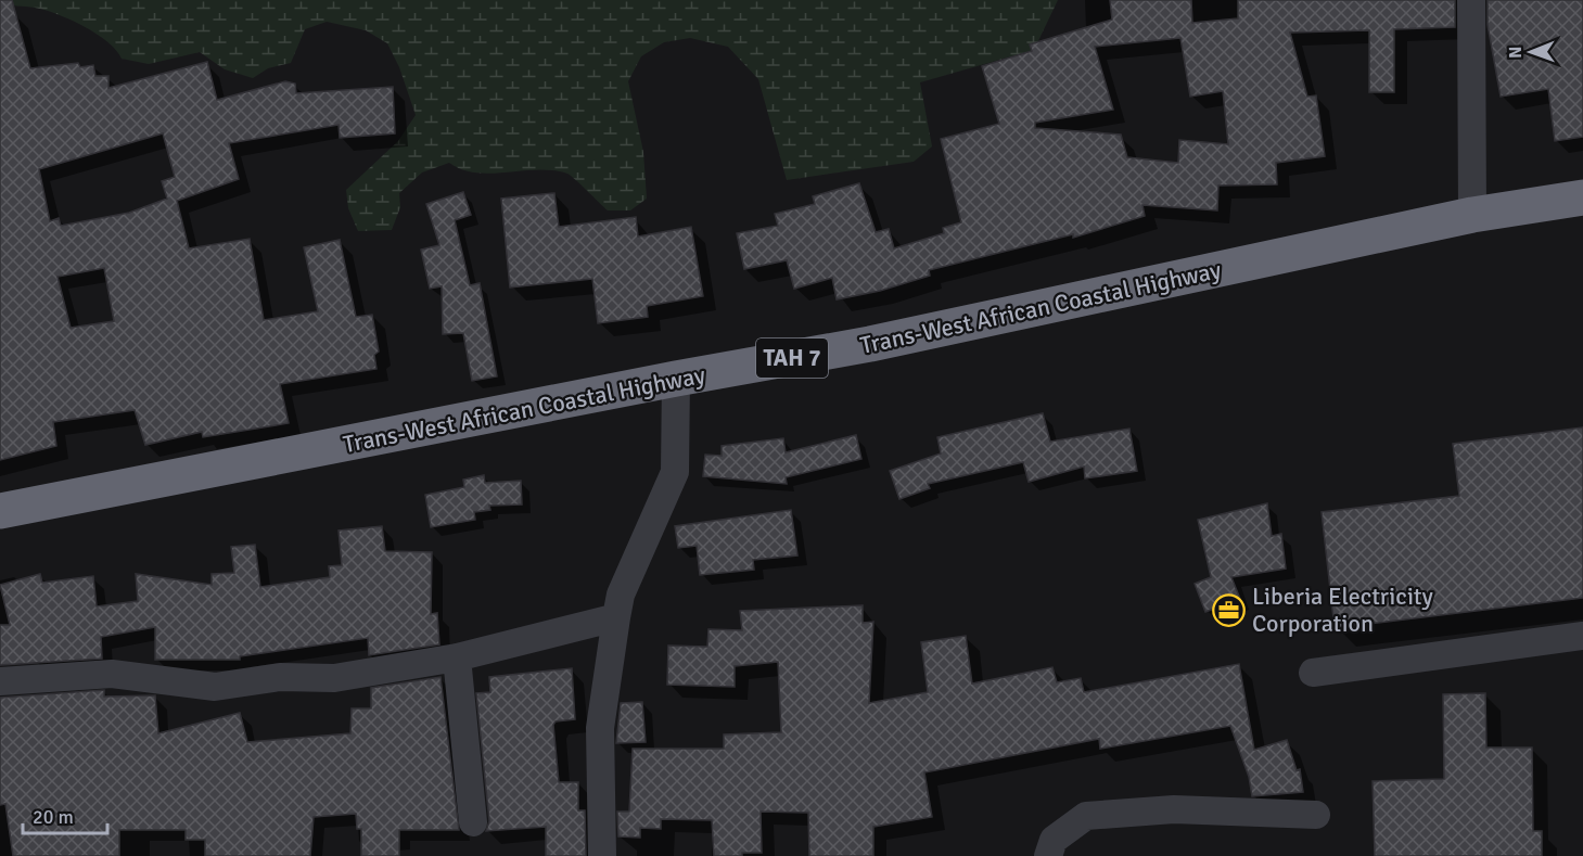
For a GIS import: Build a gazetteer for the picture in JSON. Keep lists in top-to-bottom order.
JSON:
{
  "streets": {
    "highway": ["Trans-West African Coastal Highway", "TAH 7"]
  },
  "places": {
    "office": ["Liberia Electricity Corporation"]
  },
  "scale_bar": "20 m",
  "north": "left"
}
